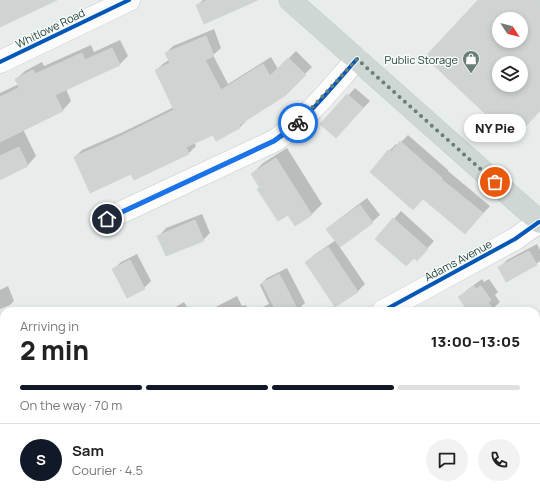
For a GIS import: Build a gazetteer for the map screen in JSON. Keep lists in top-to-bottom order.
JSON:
{
  "streets": {
    "street": ["Whitlowe Road", "Adams Avenue"]
  },
  "places": {
    "shop": ["Public Storage"],
    "other": ["NY Pie"]
  },
  "north": "bottom right",
  "page": {
    "bubble": "NY Pie",
    "heading": ["2 min", "Arriving in", "13:00–13:05"],
    "panel": ["Sam", "Courier · 4.5"],
    "bar": "On the way · 70 m",
    "round": "S"
  }
}
